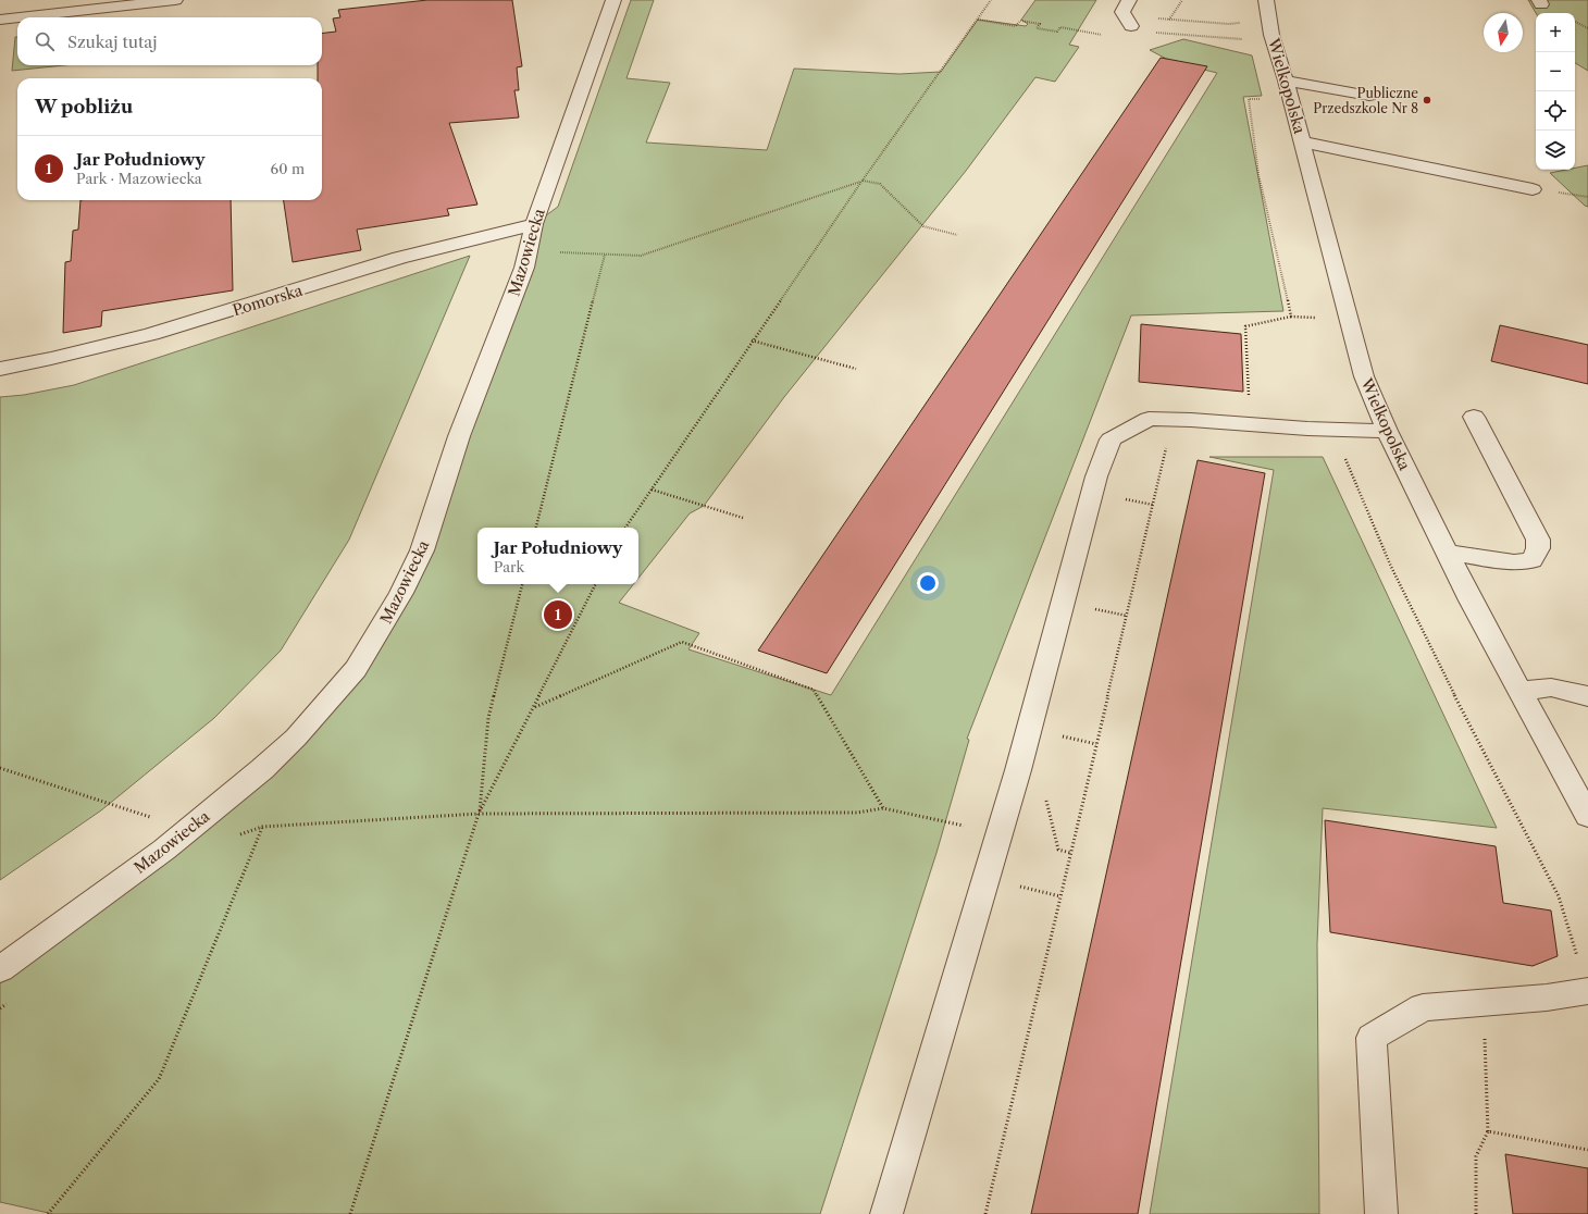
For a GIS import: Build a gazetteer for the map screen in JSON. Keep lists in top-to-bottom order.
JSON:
{
  "streets": {
    "street": ["Wielkopolska", "Mazowiecka", "Pomorska"]
  },
  "crossings": [
    ["Mazowiecka", "Pomorska"]
  ],
  "places": ["Publiczne Przedszkole Nr 8"],
  "north": "bottom",
  "page": {
    "map_buttons": ["+", "−"],
    "search": "Szukaj tutaj",
    "heading": "W pobliżu",
    "list": [
      {
        "mark": "1",
        "name": "Jar Południowy",
        "note": "Park · Mazowiecka",
        "value": "60 m"
      }
    ],
    "popup": ["Jar Południowy", "Park"],
    "pins": "1"
  }
}
